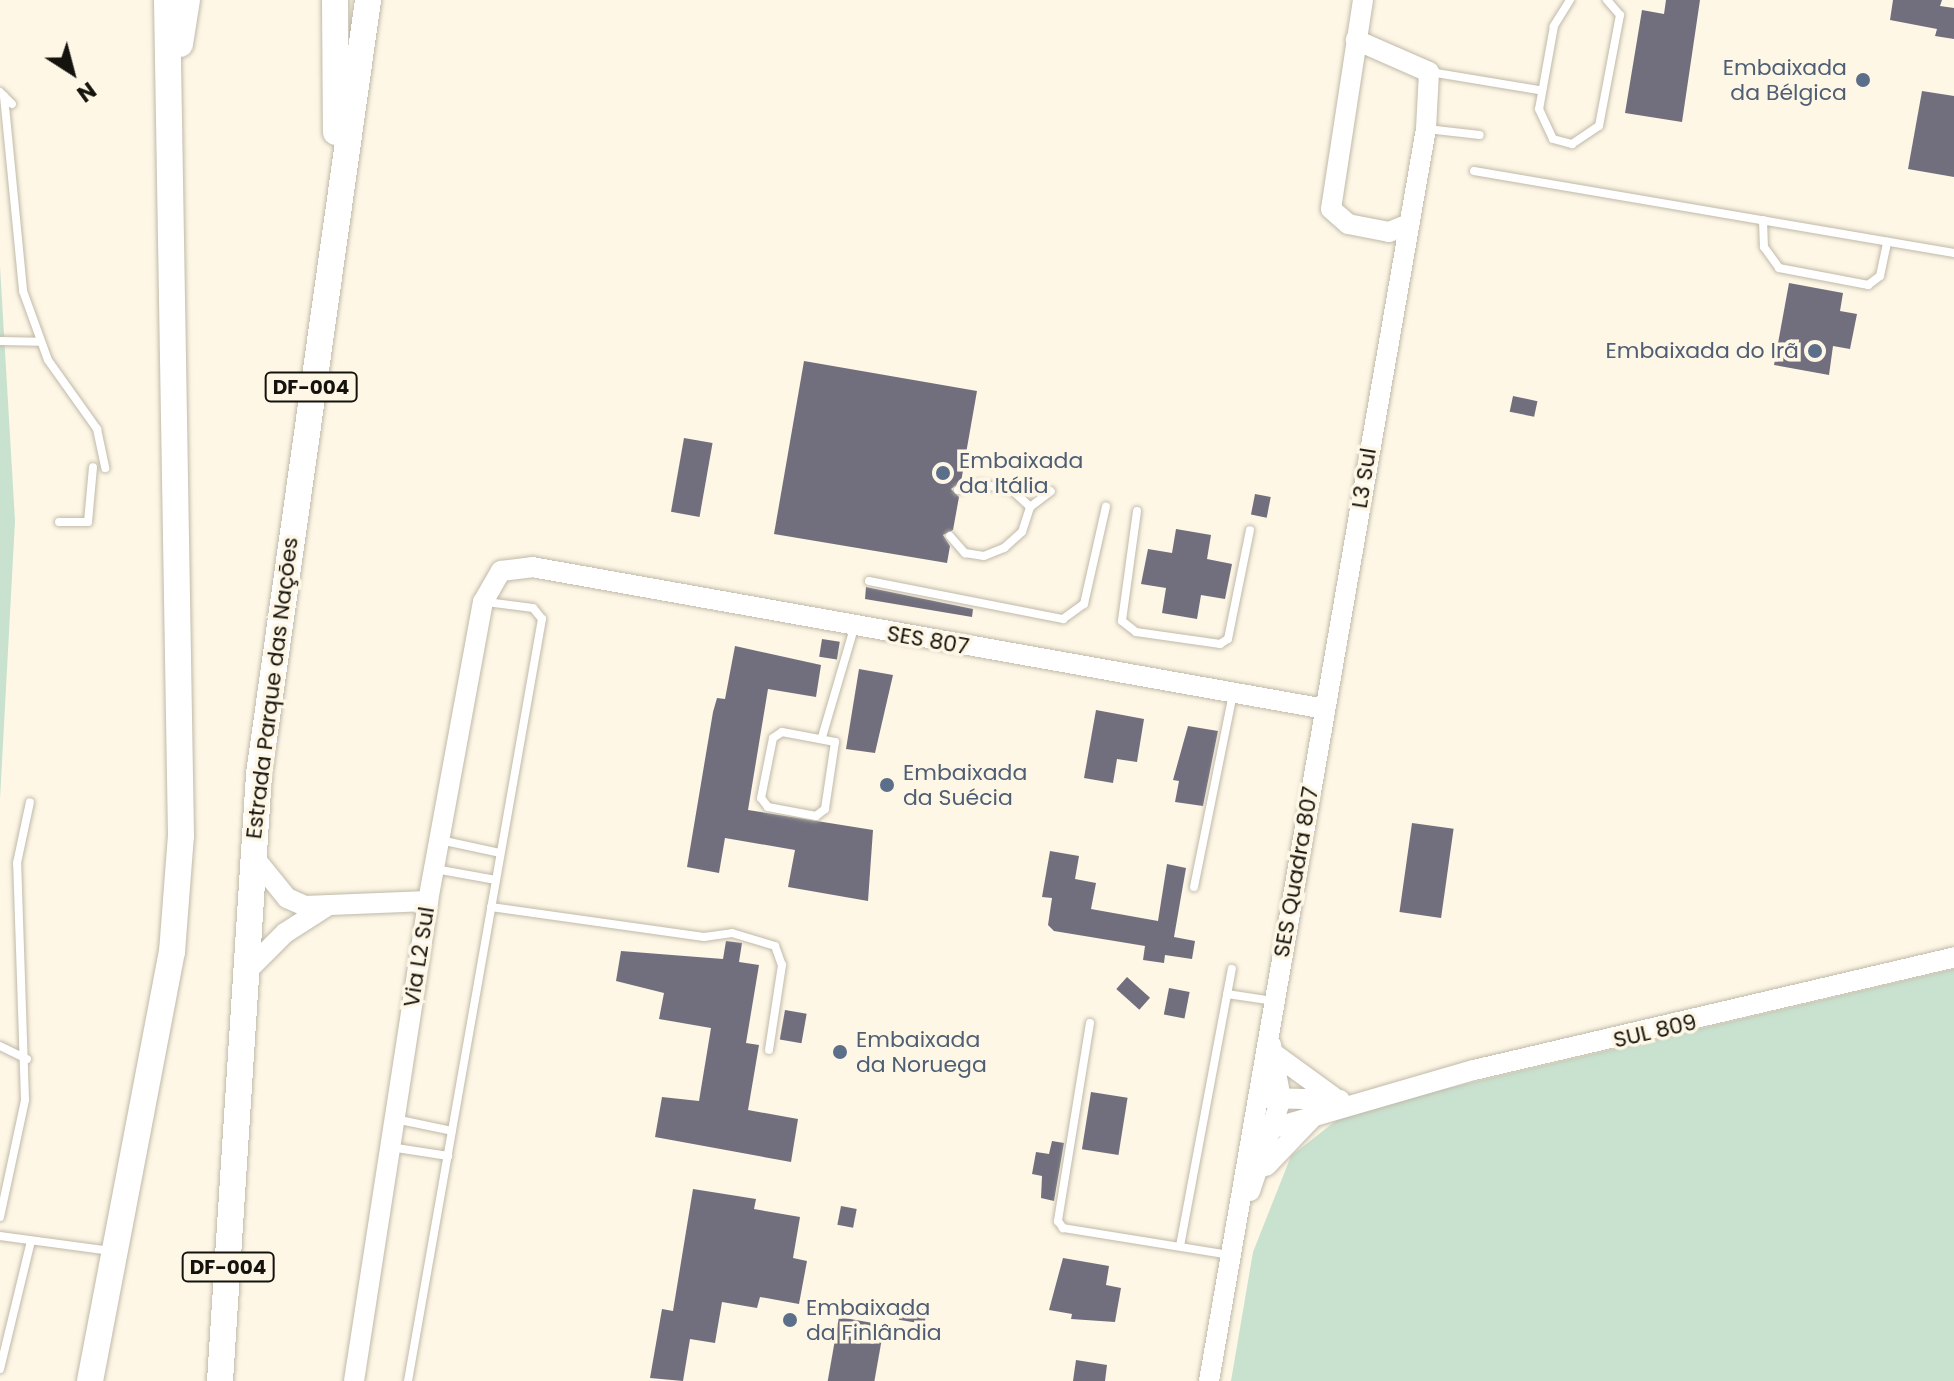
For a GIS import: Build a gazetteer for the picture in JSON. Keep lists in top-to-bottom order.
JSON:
{
  "streets": {
    "highway": ["DF-004", "Estrada Parque das Nações"],
    "street": [
      "L3 Sul",
      "SES 807",
      "SES Quadra 807",
      "Via L2 Sul",
      "SUL 809"
    ]
  },
  "crossings": [
    ["L3 Sul", "SES 807"],
    ["L3 Sul", "SES Quadra 807"],
    ["SES 807", "SES Quadra 807"],
    ["SES 807", "Via L2 Sul"],
    ["SES Quadra 807", "SUL 809"]
  ],
  "places": [
    "Embaixada da Bélgica",
    "Embaixada do Irã",
    "Embaixada da Itália",
    "Embaixada da Suécia",
    "Embaixada da Noruega",
    "Embaixada da Finlândia"
  ],
  "north": "bottom right"
}
